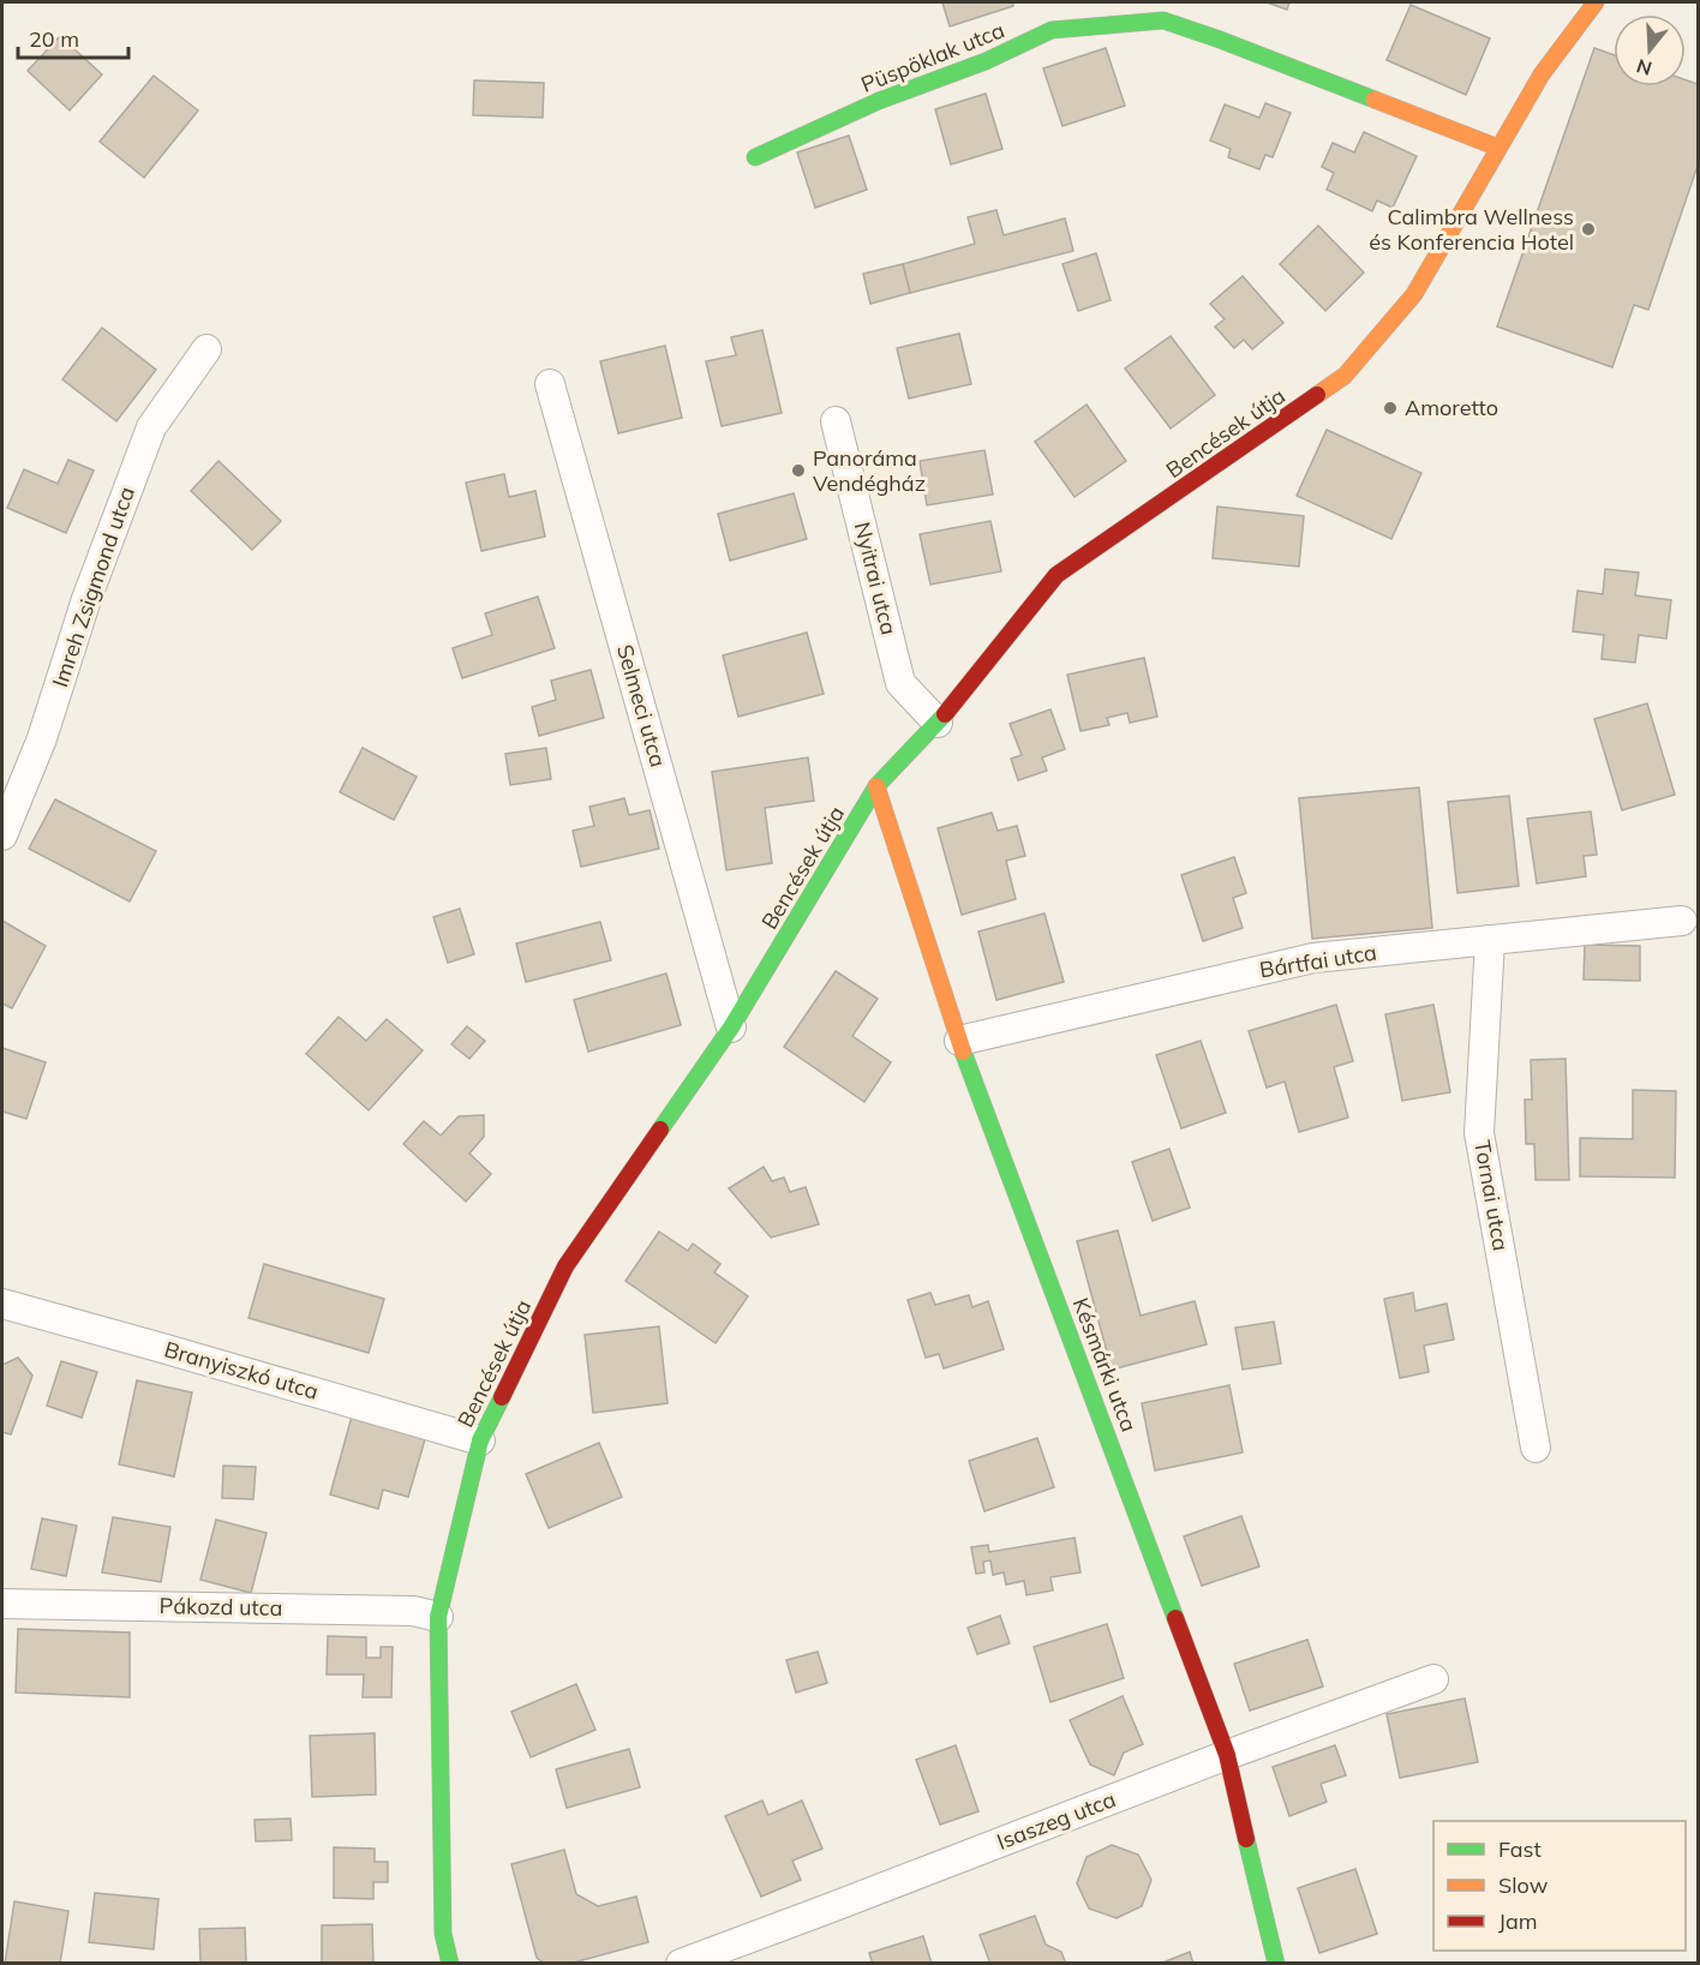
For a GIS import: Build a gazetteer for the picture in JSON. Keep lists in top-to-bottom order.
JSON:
{
  "streets": {
    "street": [
      "Püspöklak utca",
      "Bencések útja",
      "Nyitrai utca",
      "Imreh Zsigmond utca",
      "Selmeci utca",
      "Bártfai utca",
      "Tornai utca",
      "Késmárki utca",
      "Branyiszkó utca",
      "Pákozd utca",
      "Isaszeg utca"
    ]
  },
  "crossings": [
    ["Püspöklak utca", "Bencések útja"],
    ["Bencések útja", "Nyitrai utca"],
    ["Bencések útja", "Selmeci utca"],
    ["Bencések útja", "Késmárki utca"],
    ["Bencések útja", "Branyiszkó utca"],
    ["Bencések útja", "Pákozd utca"],
    ["Bártfai utca", "Tornai utca"],
    ["Bártfai utca", "Késmárki utca"],
    ["Késmárki utca", "Isaszeg utca"]
  ],
  "places": ["Calimbra Wellness és Konferencia Hotel", "Amoretto", "Panoráma Vendégház"],
  "legend": ["Fast", "Slow", "Jam"],
  "scale_bar": "20 m",
  "north": "bottom"
}
